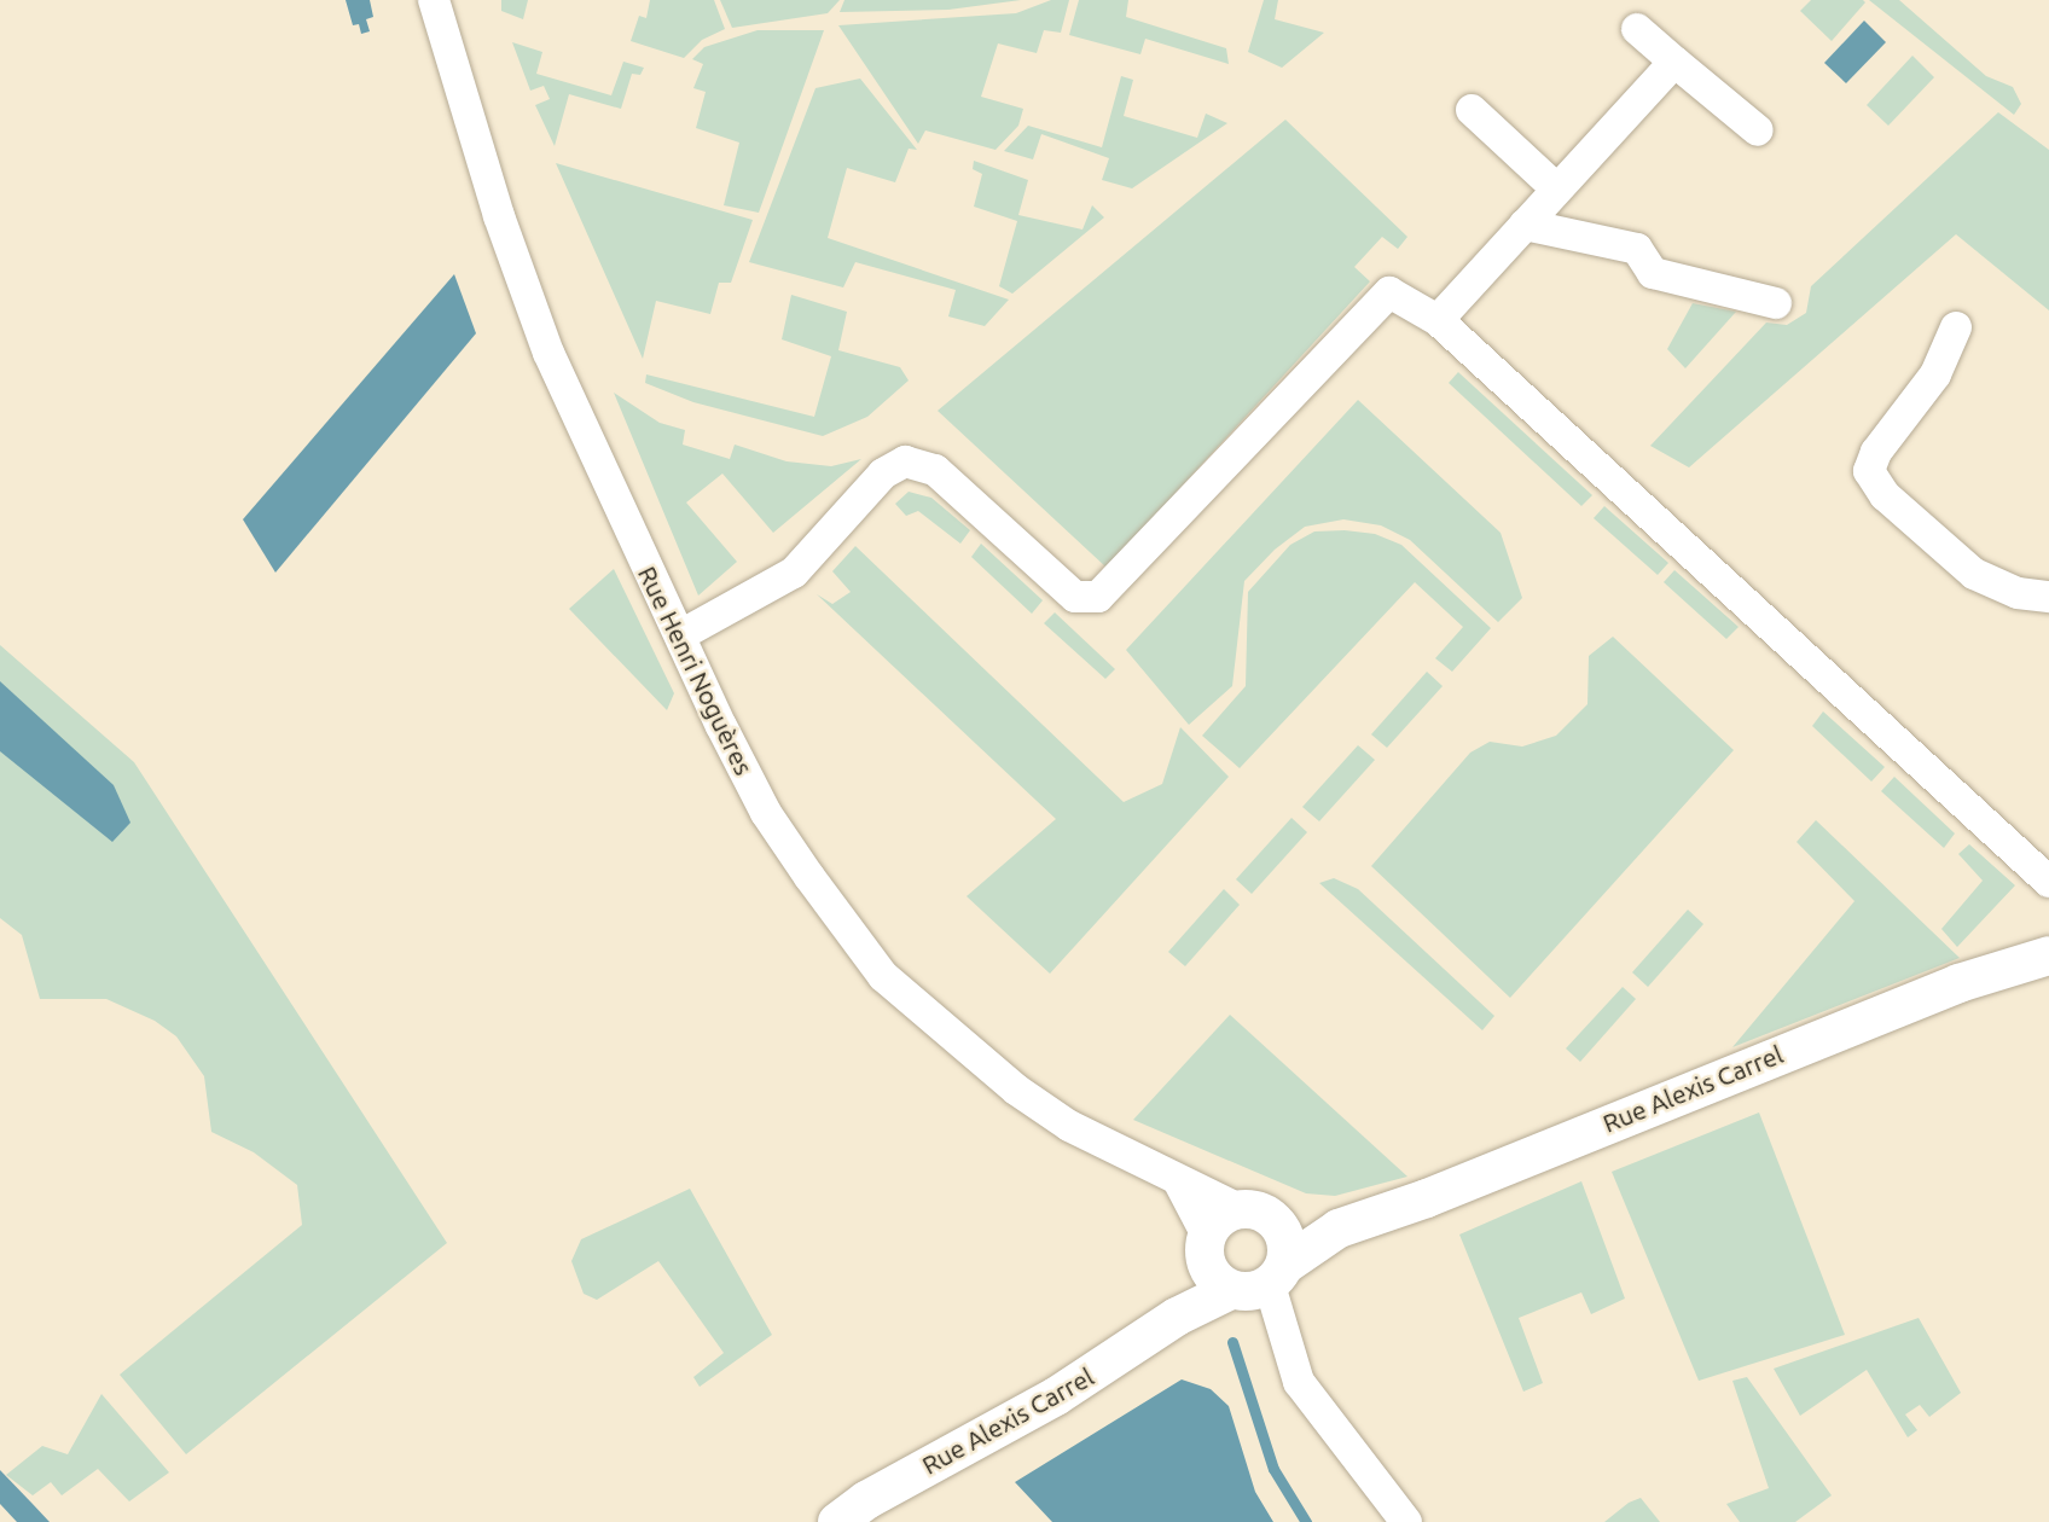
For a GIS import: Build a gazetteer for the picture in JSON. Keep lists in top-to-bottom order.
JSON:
{
  "streets": {
    "street": ["Rue Henri Noguères", "Rue Alexis Carrel"]
  },
  "crossings": [
    ["Rue Henri Noguères", "Rue Alexis Carrel"]
  ]
}
